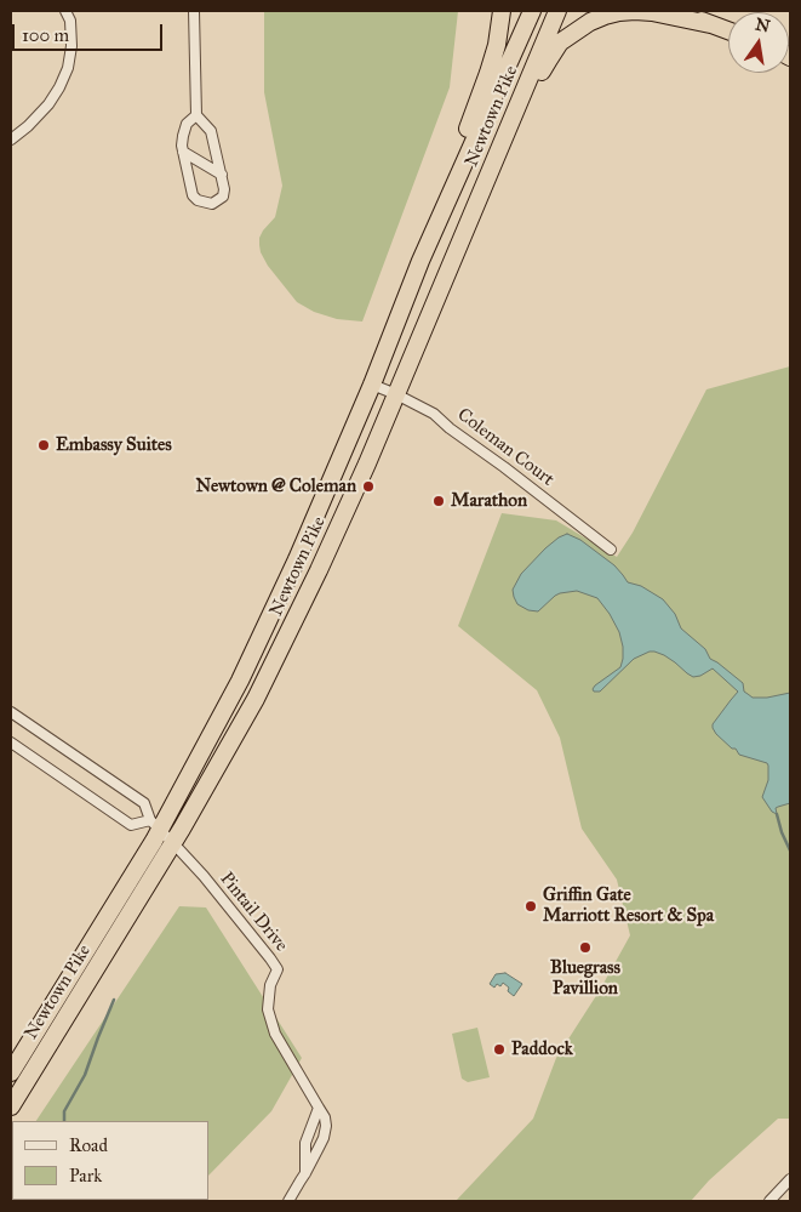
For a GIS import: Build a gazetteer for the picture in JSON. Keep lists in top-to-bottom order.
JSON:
{
  "streets": {
    "highway": ["Newtown Pike"],
    "street": ["Coleman Court", "Pintail Drive"]
  },
  "crossings": [
    ["Newtown Pike", "Coleman Court"],
    ["Newtown Pike", "Pintail Drive"]
  ],
  "places": [
    "Embassy Suites",
    "Newtown @ Coleman",
    "Marathon",
    "Griffin Gate Marriott Resort & Spa",
    "Bluegrass Pavillion",
    "Paddock"
  ],
  "legend": ["Road", "Park"],
  "scale_bar": "100 m",
  "north": "top"
}
